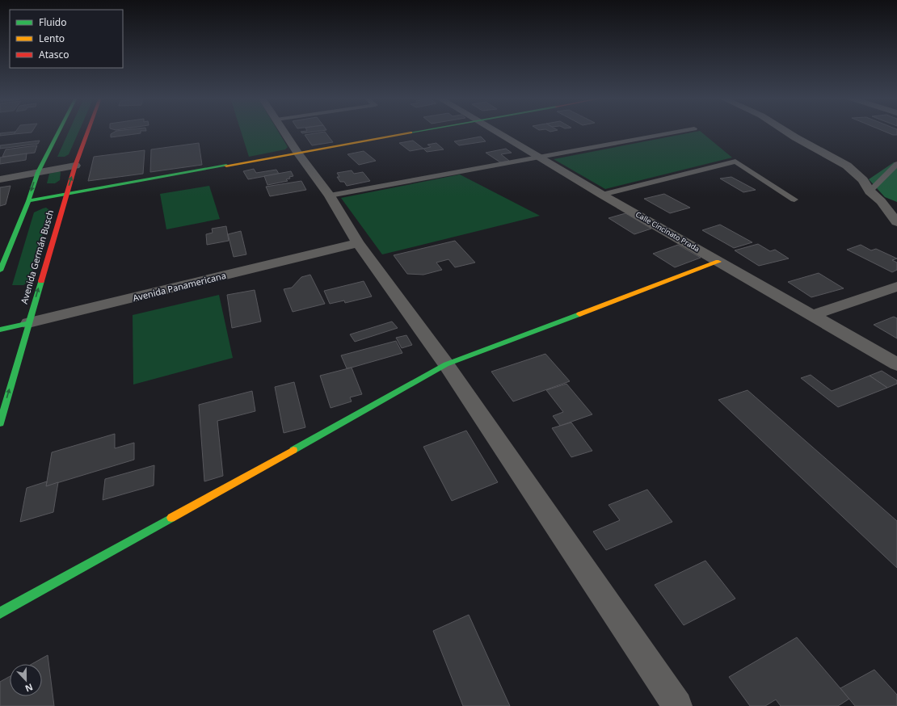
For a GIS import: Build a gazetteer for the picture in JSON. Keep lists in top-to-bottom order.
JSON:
{
  "streets": {
    "main road": ["Avenida Germán Busch", "Avenida Panamericana"],
    "street": ["Calle Cincinato Prada"]
  },
  "crossings": [
    ["Avenida Germán Busch", "Avenida Panamericana"]
  ],
  "legend": ["Fluido", "Lento", "Atasco"],
  "north": "bottom"
}
